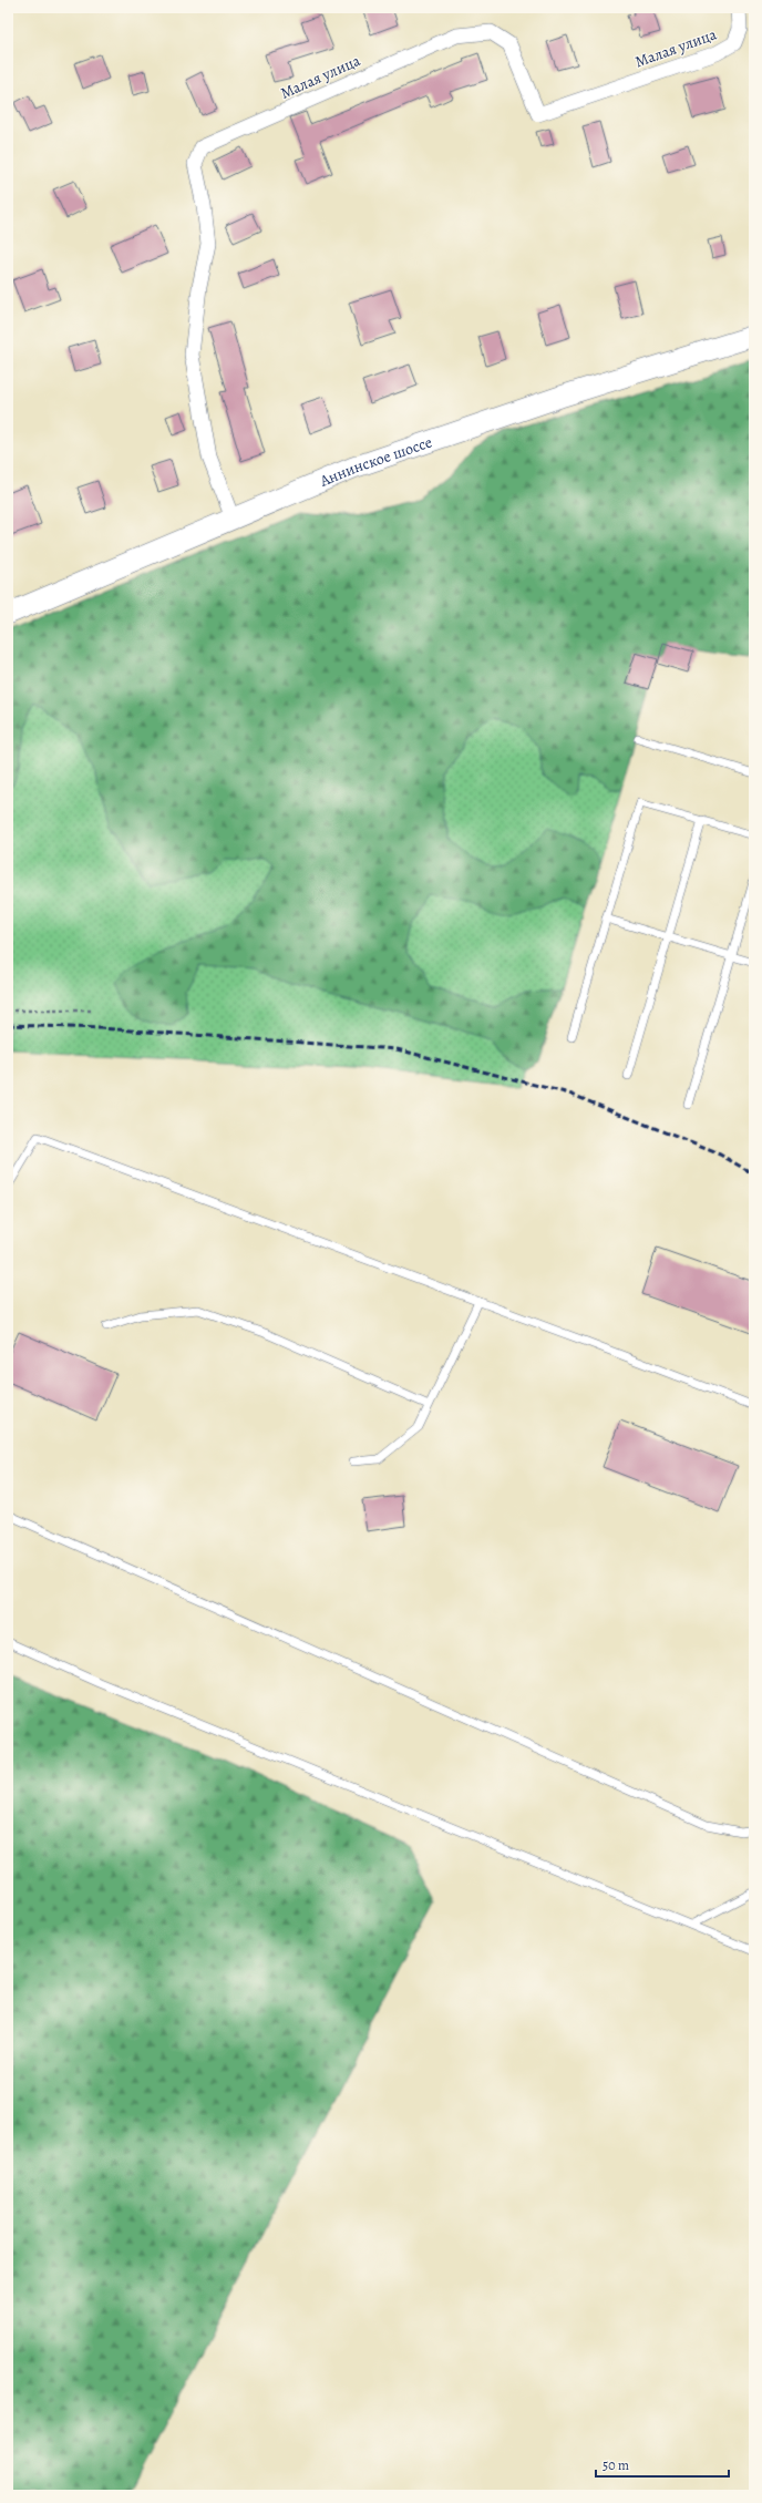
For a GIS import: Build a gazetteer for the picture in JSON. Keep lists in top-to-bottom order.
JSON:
{
  "streets": {
    "main road": ["Аннинское шоссе"],
    "street": ["Малая улица"]
  },
  "crossings": [
    ["Малая улица", "Аннинское шоссе"]
  ],
  "scale_bar": "50 m"
}
